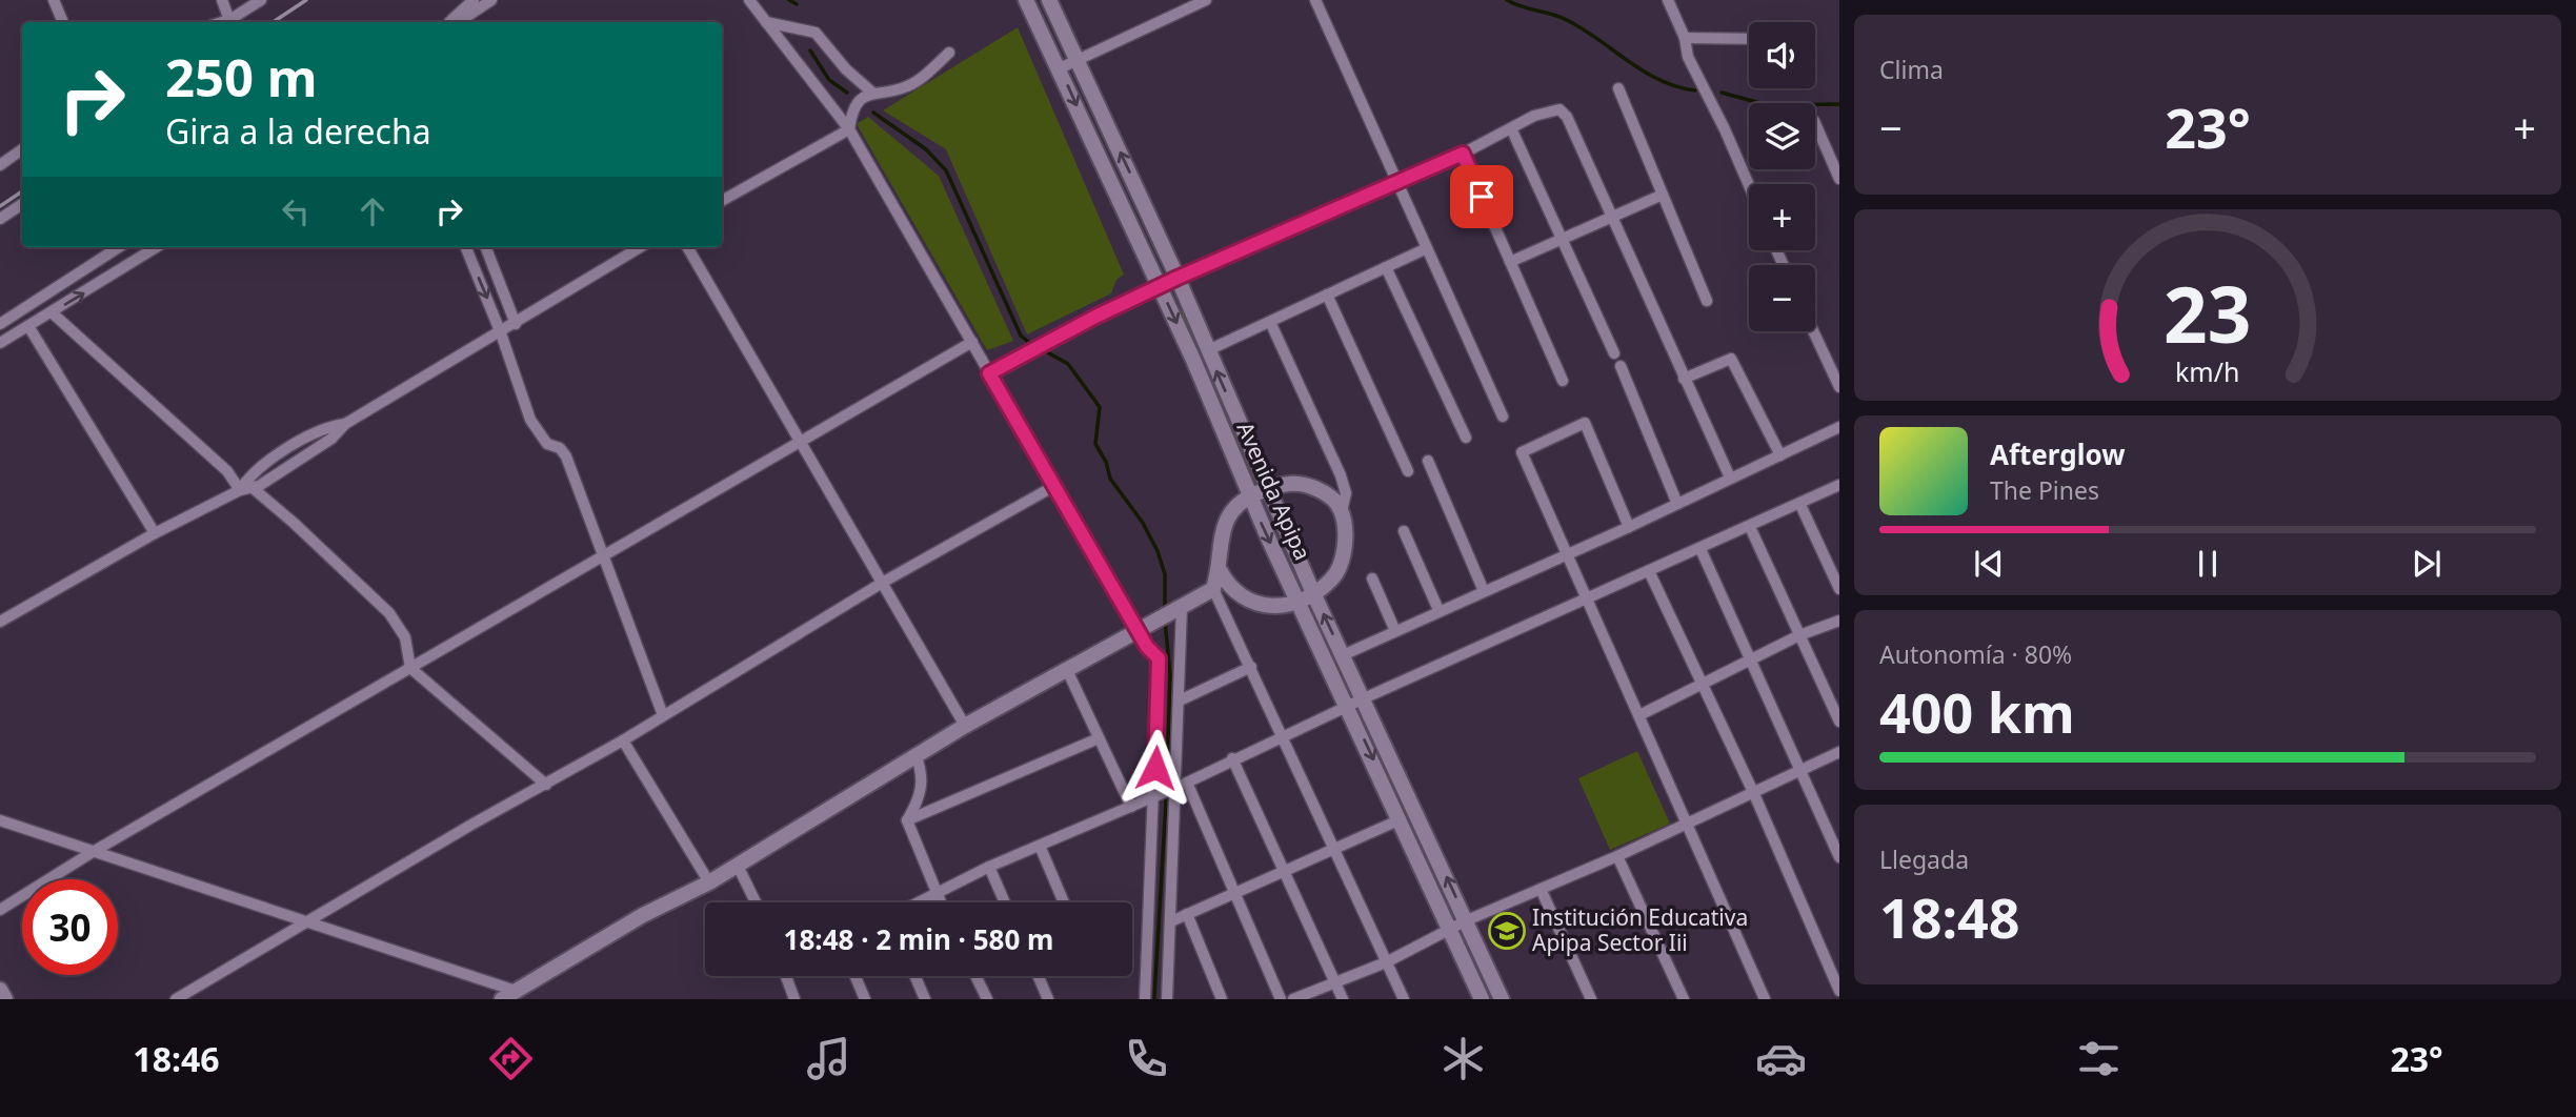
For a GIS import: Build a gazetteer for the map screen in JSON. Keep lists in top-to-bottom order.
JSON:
{
  "streets": {
    "street": ["Avenida Apipa"]
  },
  "places": {
    "school or university": ["Institución Educativa Apipa Sector Iii"]
  },
  "page": {
    "tile": [
      "Clima",
      ["Autonomía · 80%", "400 km"],
      ["Llegada", "18:48"]
    ],
    "map_buttons": ["+", "−"],
    "turn": ["250 m", "Gira a la derecha"],
    "heat": ["−", "23°", "+"],
    "song": ["Afterglow", "The Pines"],
    "limit": "30",
    "trip": "18:48 · 2 min · 580 m",
    "tabs": ["18:46", "23°"],
    "gauge": ["23", "km/h"]
  }
}
